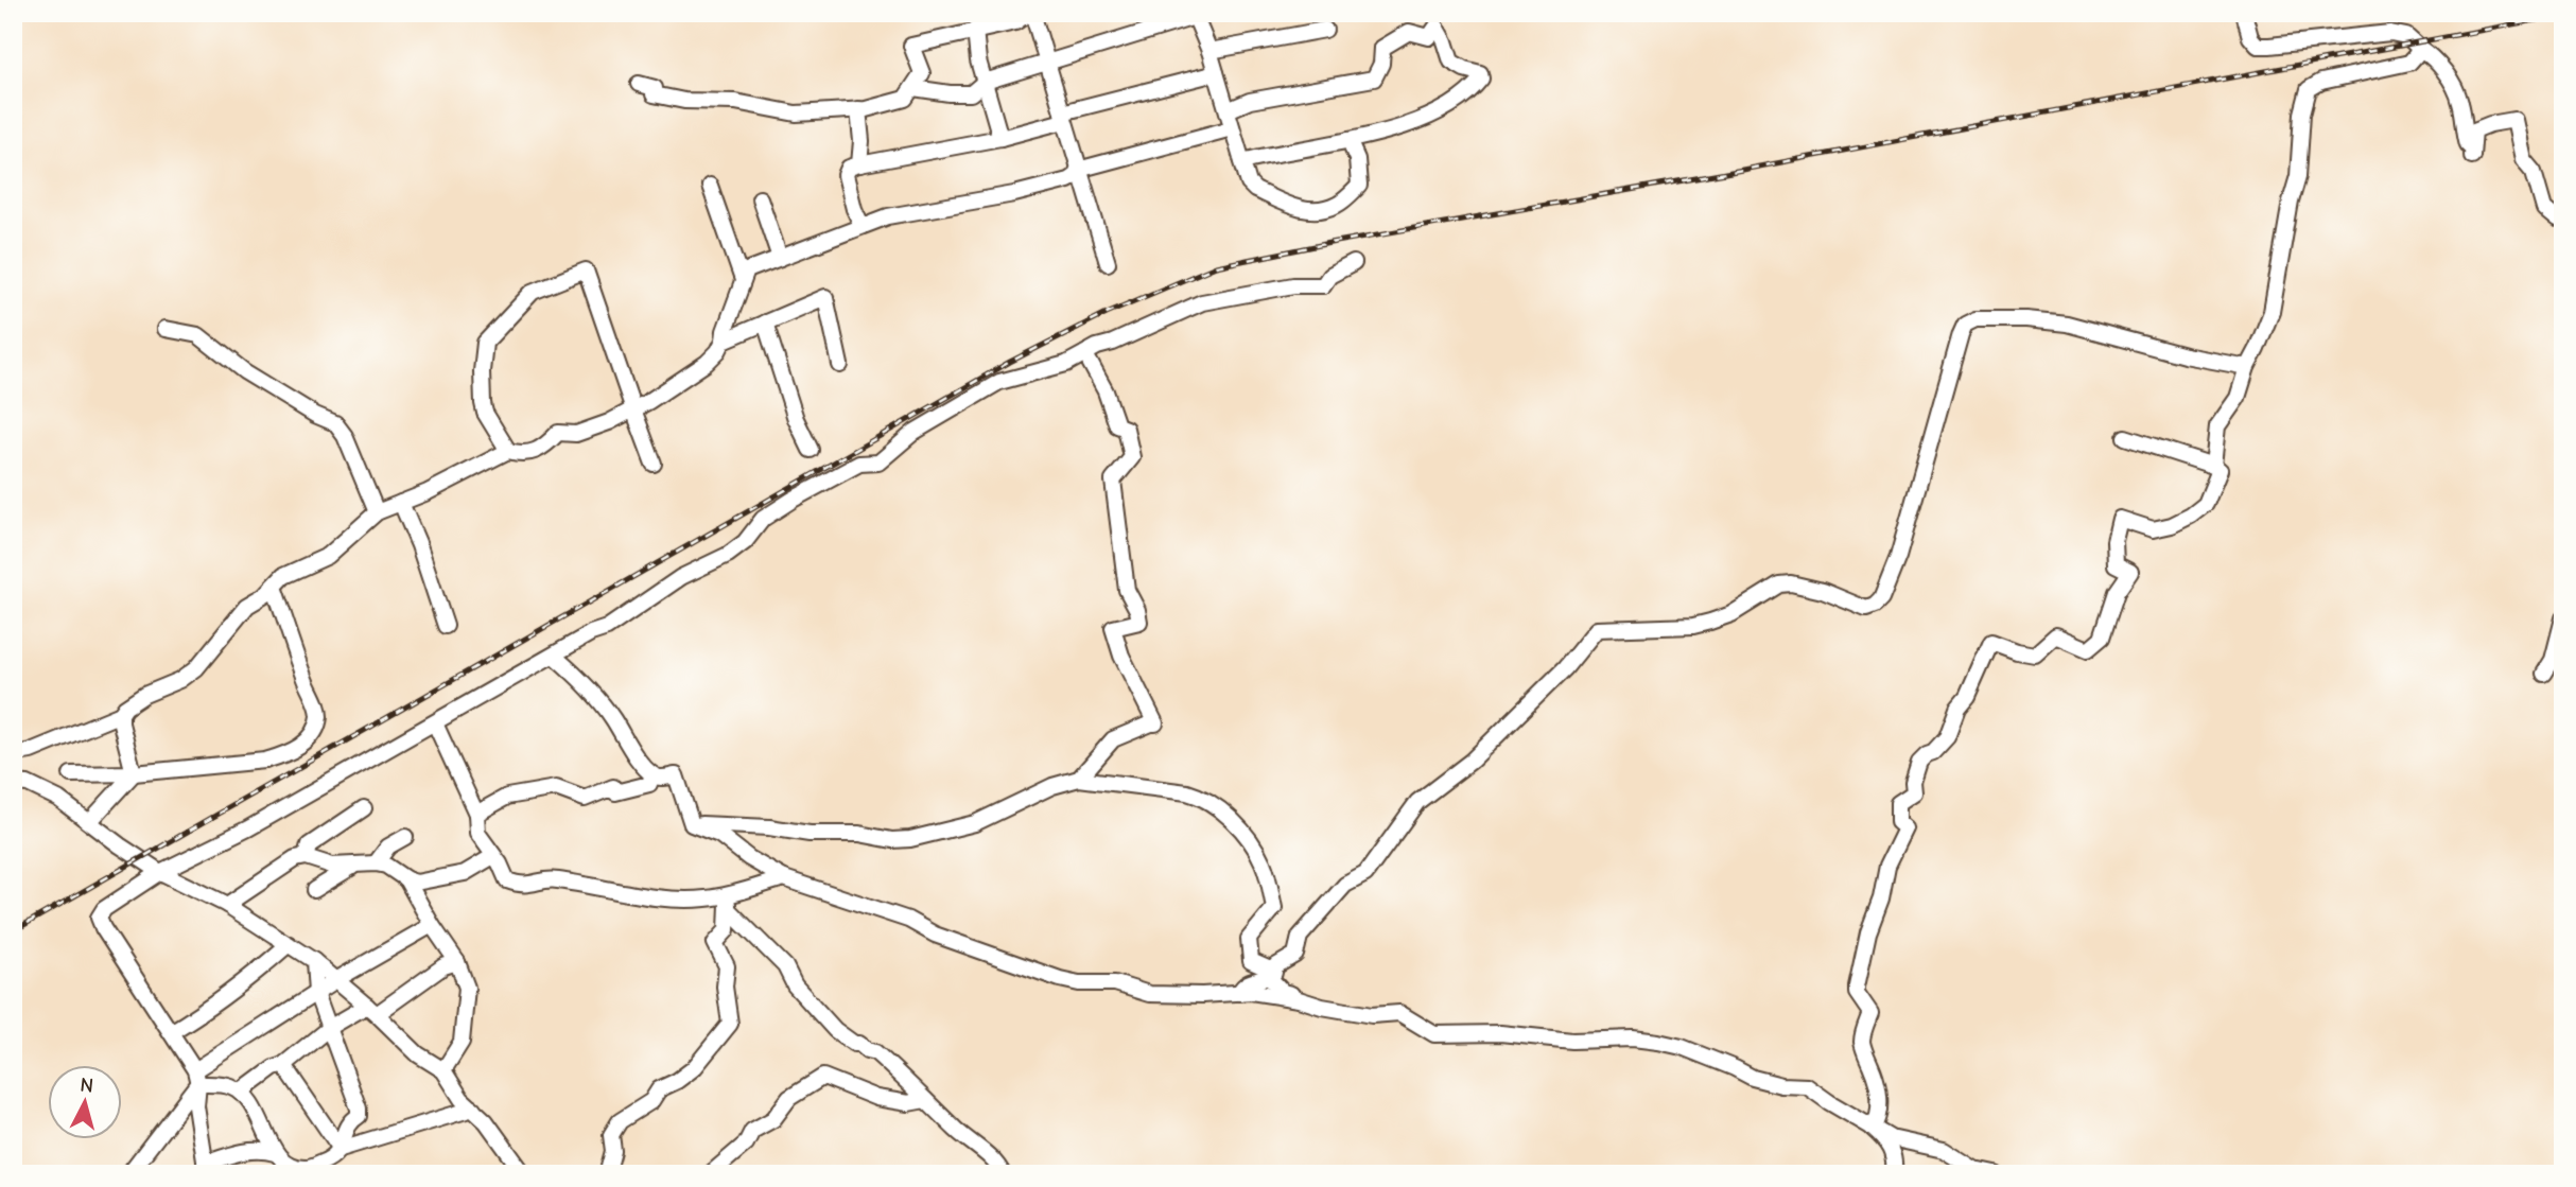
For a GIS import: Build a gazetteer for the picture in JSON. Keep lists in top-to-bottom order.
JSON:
{
  "north": "top"
}
